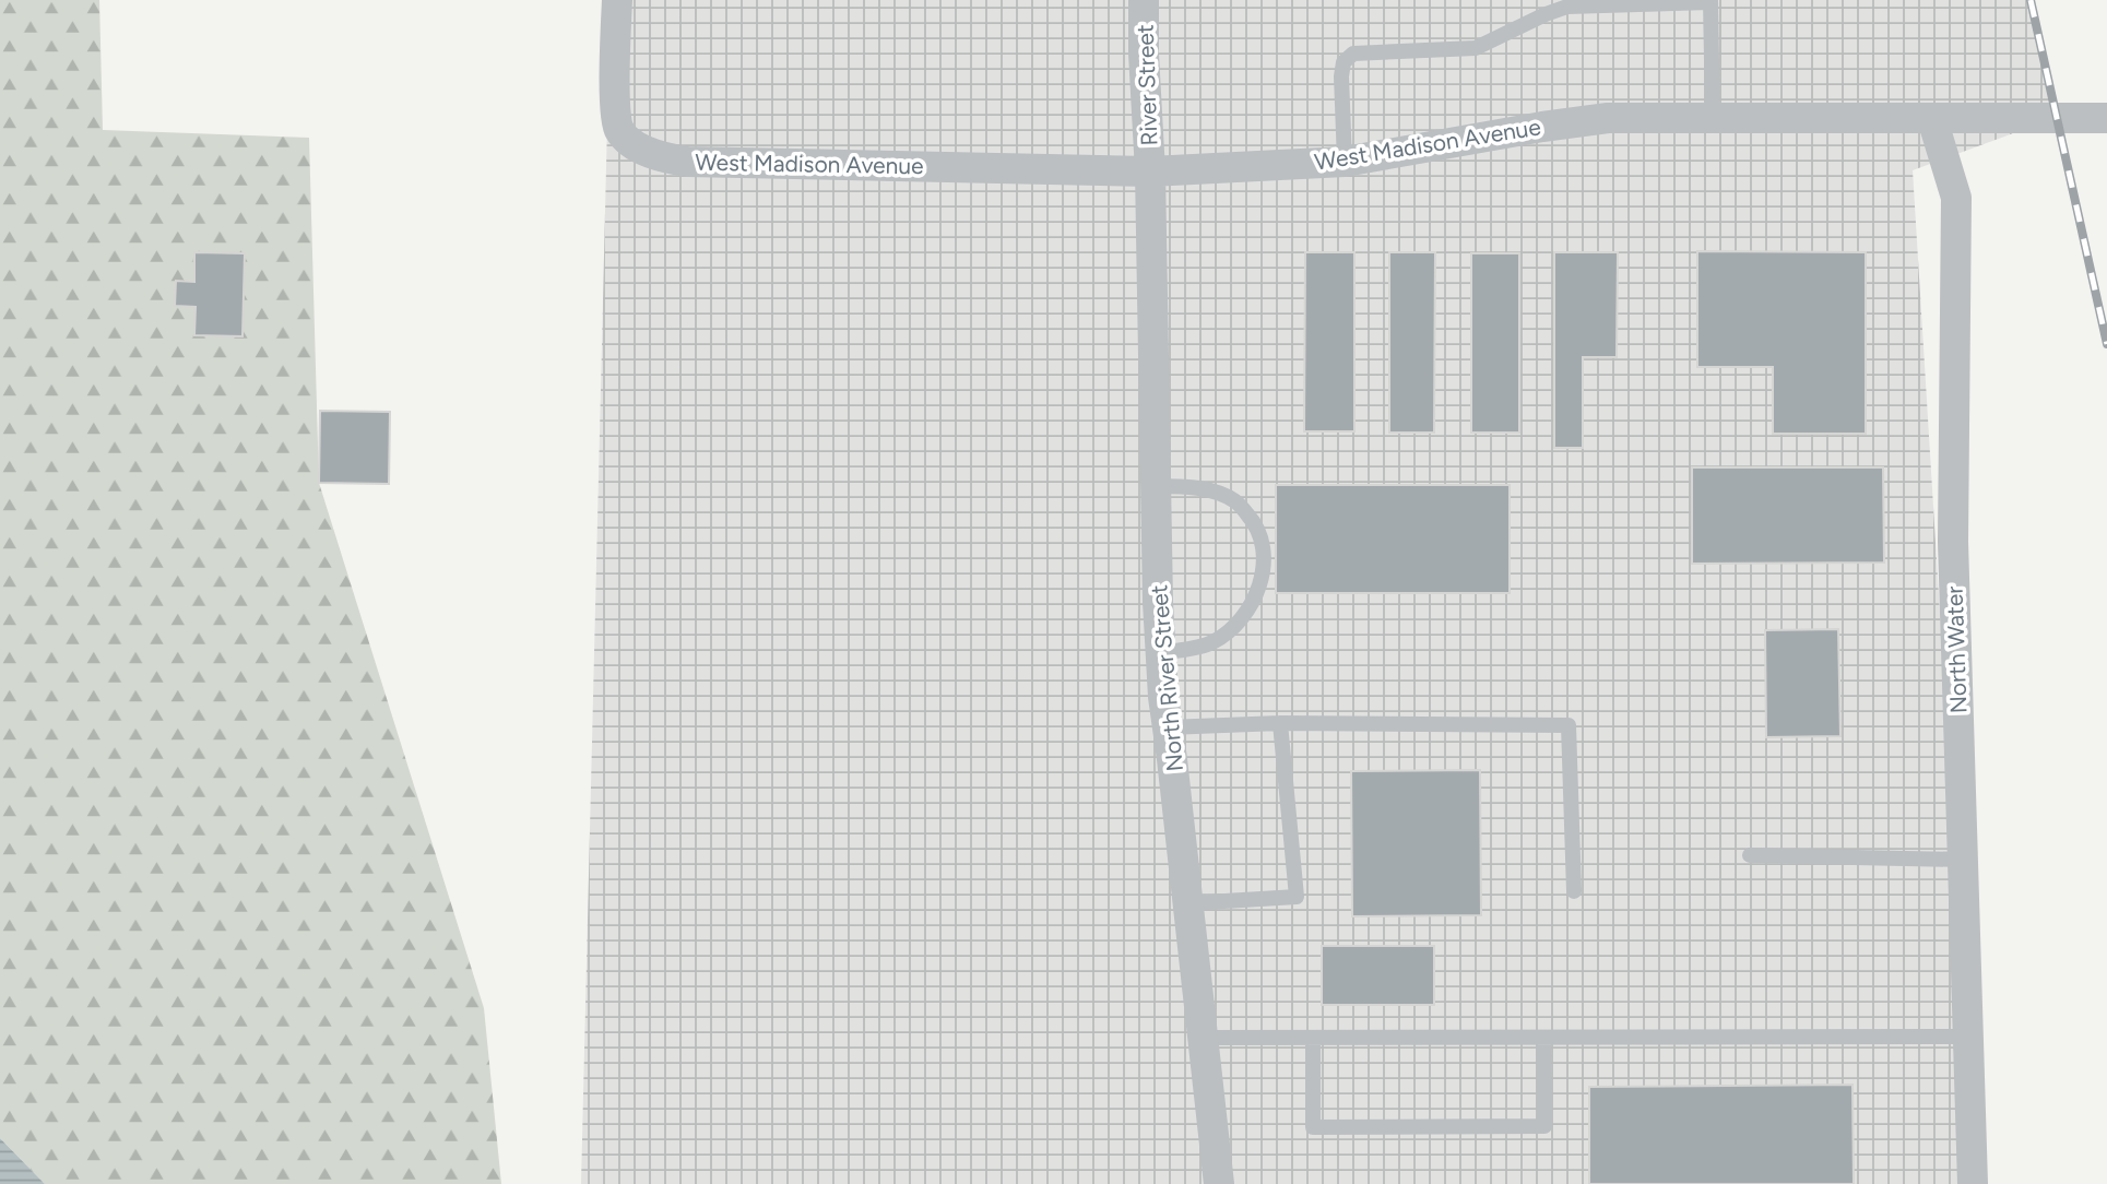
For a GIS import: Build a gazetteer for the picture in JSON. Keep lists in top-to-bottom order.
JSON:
{
  "streets": {
    "street": [
      "River Street",
      "West Madison Avenue",
      "North Water",
      "North River Street"
    ]
  },
  "crossings": [
    ["River Street", "West Madison Avenue"],
    ["River Street", "North River Street"],
    ["West Madison Avenue", "North Water"],
    ["West Madison Avenue", "North River Street"]
  ]
}
